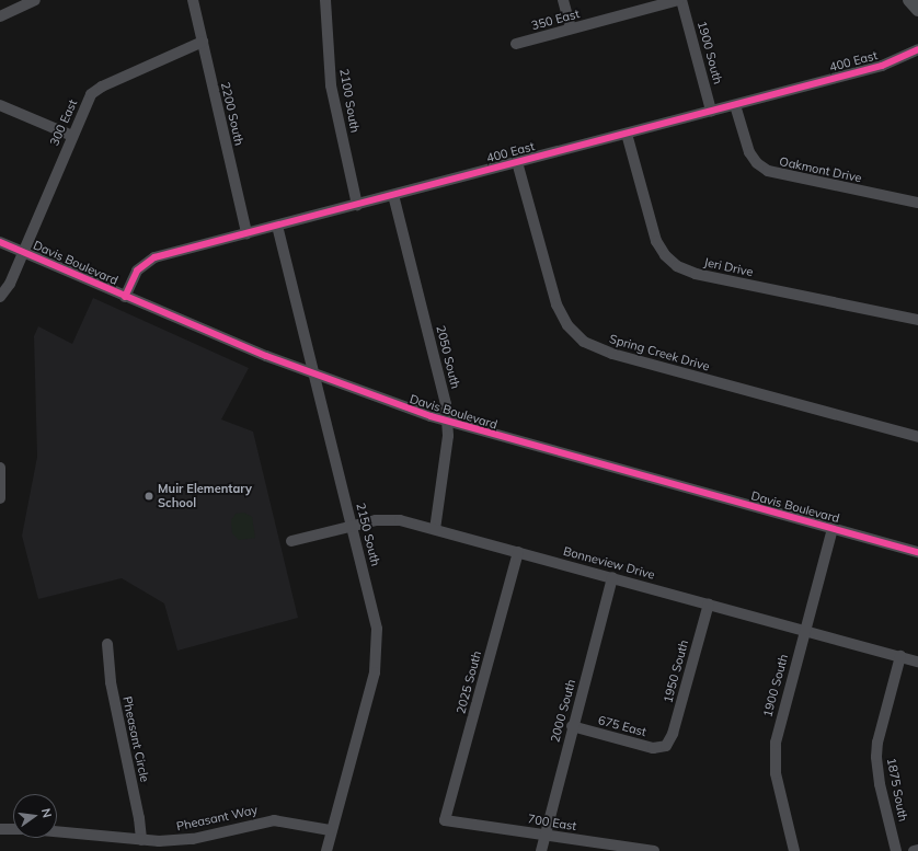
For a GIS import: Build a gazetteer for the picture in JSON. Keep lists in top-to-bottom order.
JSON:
{
  "streets": {
    "street": [
      "350 East",
      "1900 South",
      "400 East",
      "2100 South",
      "2200 South",
      "300 East",
      "Oakmont Drive",
      "Davis Boulevard",
      "Jeri Drive",
      "Spring Creek Drive",
      "2050 South",
      "2150 South",
      "Bonneview Drive",
      "1950 South",
      "2025 South",
      "2000 South",
      "675 East",
      "Pheasant Circle",
      "1875 South",
      "Pheasant Way",
      "700 East"
    ]
  },
  "crossings": [
    ["350 East", "1900 South"],
    ["1900 South", "400 East"],
    ["1900 South", "Davis Boulevard"],
    ["1900 South", "Bonneview Drive"],
    ["400 East", "2100 South"],
    ["400 East", "2200 South"],
    ["400 East", "Oakmont Drive"],
    ["400 East", "Davis Boulevard"],
    ["400 East", "Jeri Drive"],
    ["400 East", "Spring Creek Drive"],
    ["400 East", "2050 South"],
    ["400 East", "2150 South"],
    ["2200 South", "300 East"],
    ["300 East", "Davis Boulevard"],
    ["Davis Boulevard", "2050 South"],
    ["Davis Boulevard", "2150 South"],
    ["2050 South", "Bonneview Drive"],
    ["2150 South", "Bonneview Drive"],
    ["2150 South", "Pheasant Way"],
    ["Bonneview Drive", "1950 South"],
    ["Bonneview Drive", "2025 South"],
    ["Bonneview Drive", "2000 South"],
    ["Bonneview Drive", "1875 South"],
    ["1950 South", "675 East"],
    ["2025 South", "700 East"],
    ["2000 South", "675 East"],
    ["2000 South", "700 East"],
    ["Pheasant Circle", "Pheasant Way"]
  ],
  "places": ["Muir Elementary School"],
  "north": "right"
}
